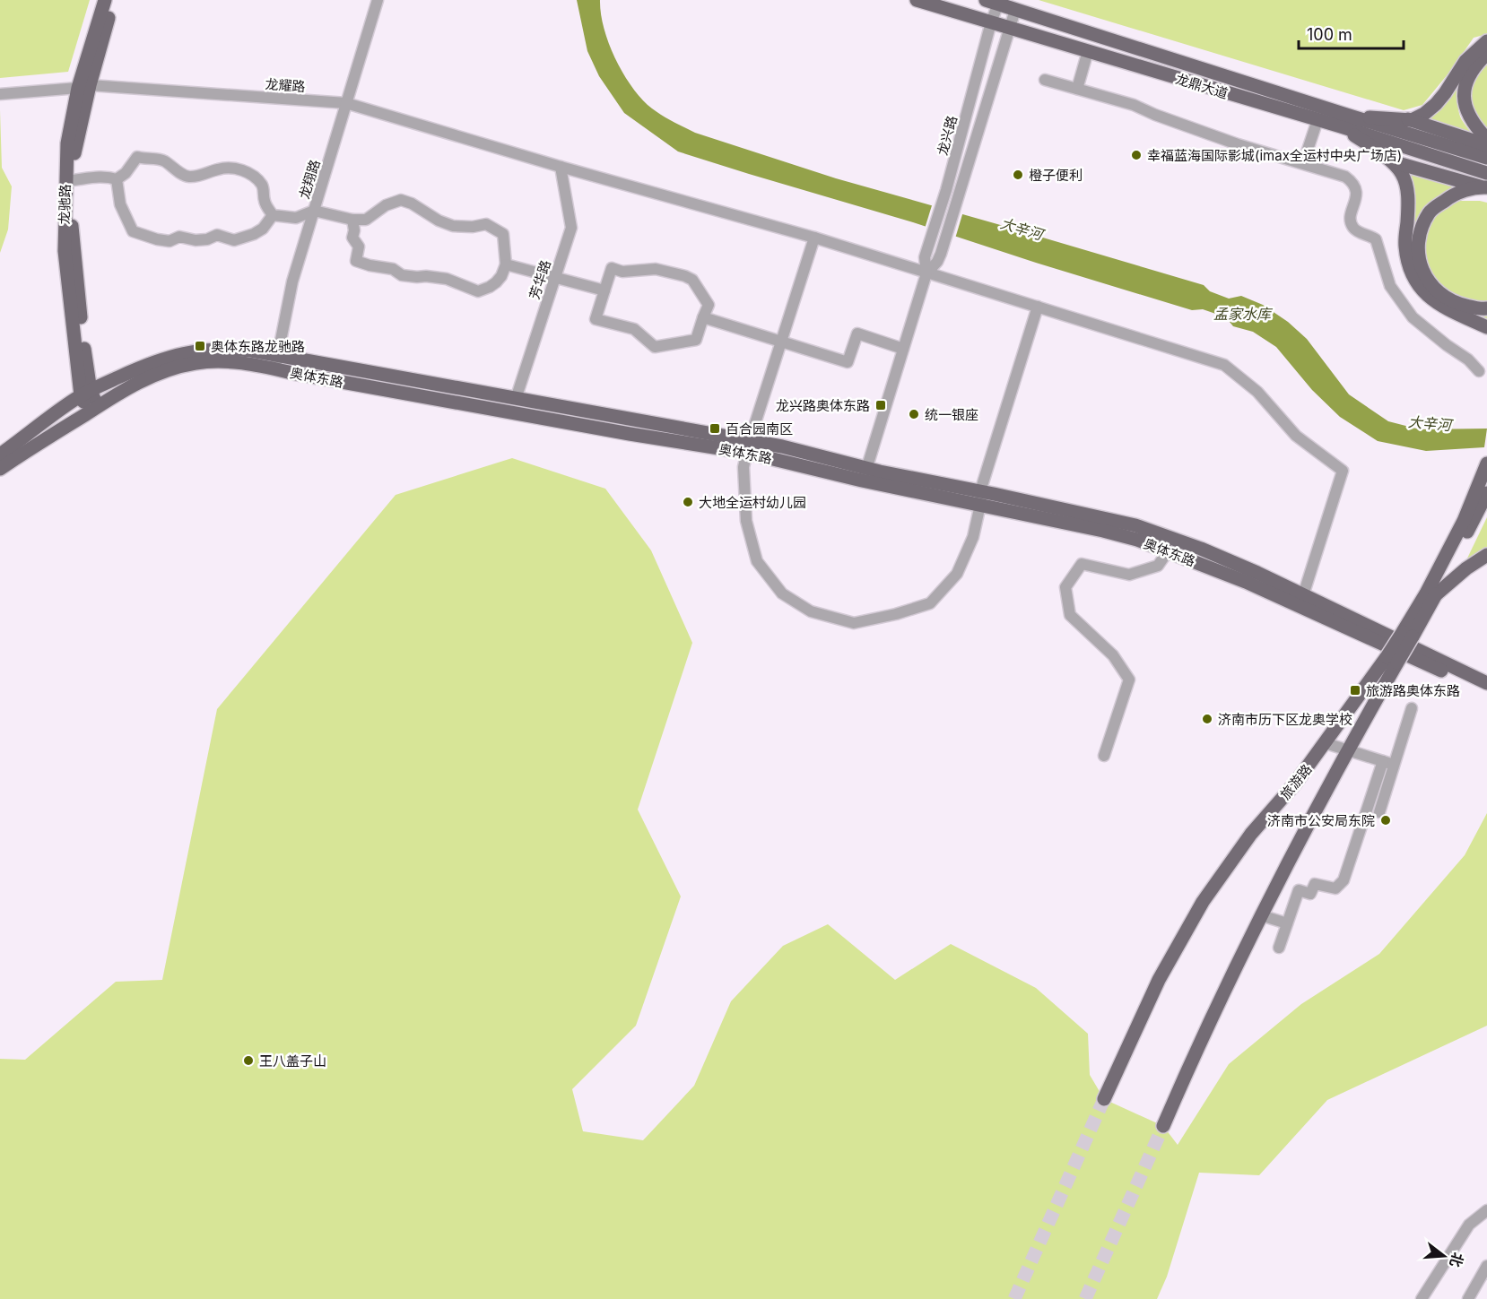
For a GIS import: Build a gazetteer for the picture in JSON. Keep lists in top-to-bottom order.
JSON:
{
  "streets": {
    "main road": [
      "龙鼎大道",
      "龙驰路",
      "奥体东路",
      "旅游路"
    ],
    "street": [
      "龙耀路",
      "龙兴路",
      "龙翔路",
      "芳华路"
    ]
  },
  "crossings": [
    ["龙耀路", "龙兴路"],
    ["龙耀路", "龙翔路"],
    ["龙耀路", "龙驰路"],
    ["龙耀路", "芳华路"],
    ["龙鼎大道", "龙兴路"],
    ["龙兴路", "奥体东路"],
    ["龙翔路", "奥体东路"],
    ["龙驰路", "奥体东路"]
  ],
  "water": ["大辛河", "孟家水库"],
  "places": {
    "other": [
      "幸福蓝海国际影城(imax全运村中央广场店)",
      "橙子便利",
      "统一银座",
      "大地全运村幼儿园",
      "济南市历下区龙奥学校",
      "济南市公安局东院",
      "王八盖子山"
    ],
    "transit": [
      "奥体东路龙驰路",
      "龙兴路奥体东路",
      "百合园南区",
      "旅游路奥体东路"
    ]
  },
  "scale_bar": "100 m",
  "north": "right"
}
